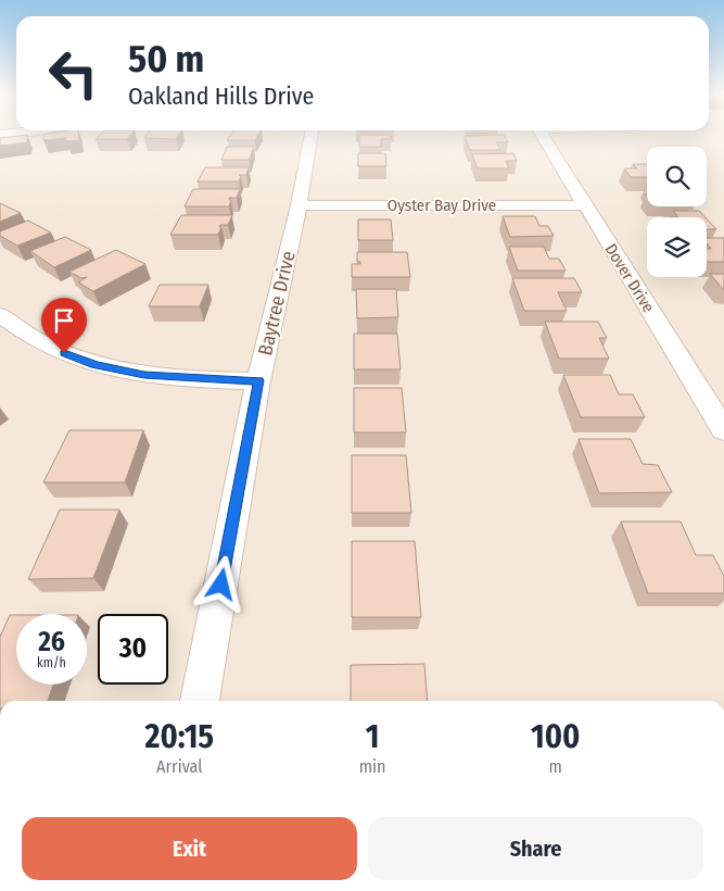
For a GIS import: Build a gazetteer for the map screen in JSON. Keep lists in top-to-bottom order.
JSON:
{
  "streets": {
    "street": ["Oyster Bay Drive", "Dover Drive", "Baytree Drive"]
  },
  "crossings": [
    ["Oyster Bay Drive", "Dover Drive"],
    ["Oyster Bay Drive", "Baytree Drive"]
  ],
  "page": {
    "turn": ["50 m", "Oakland Hills Drive"],
    "speed": "26 km/h",
    "limit": "30",
    "eta": [
      "20:15",
      "Arrival",
      "1",
      "min",
      "100",
      "m"
    ],
    "buttons": ["Exit", "Share"]
  }
}
